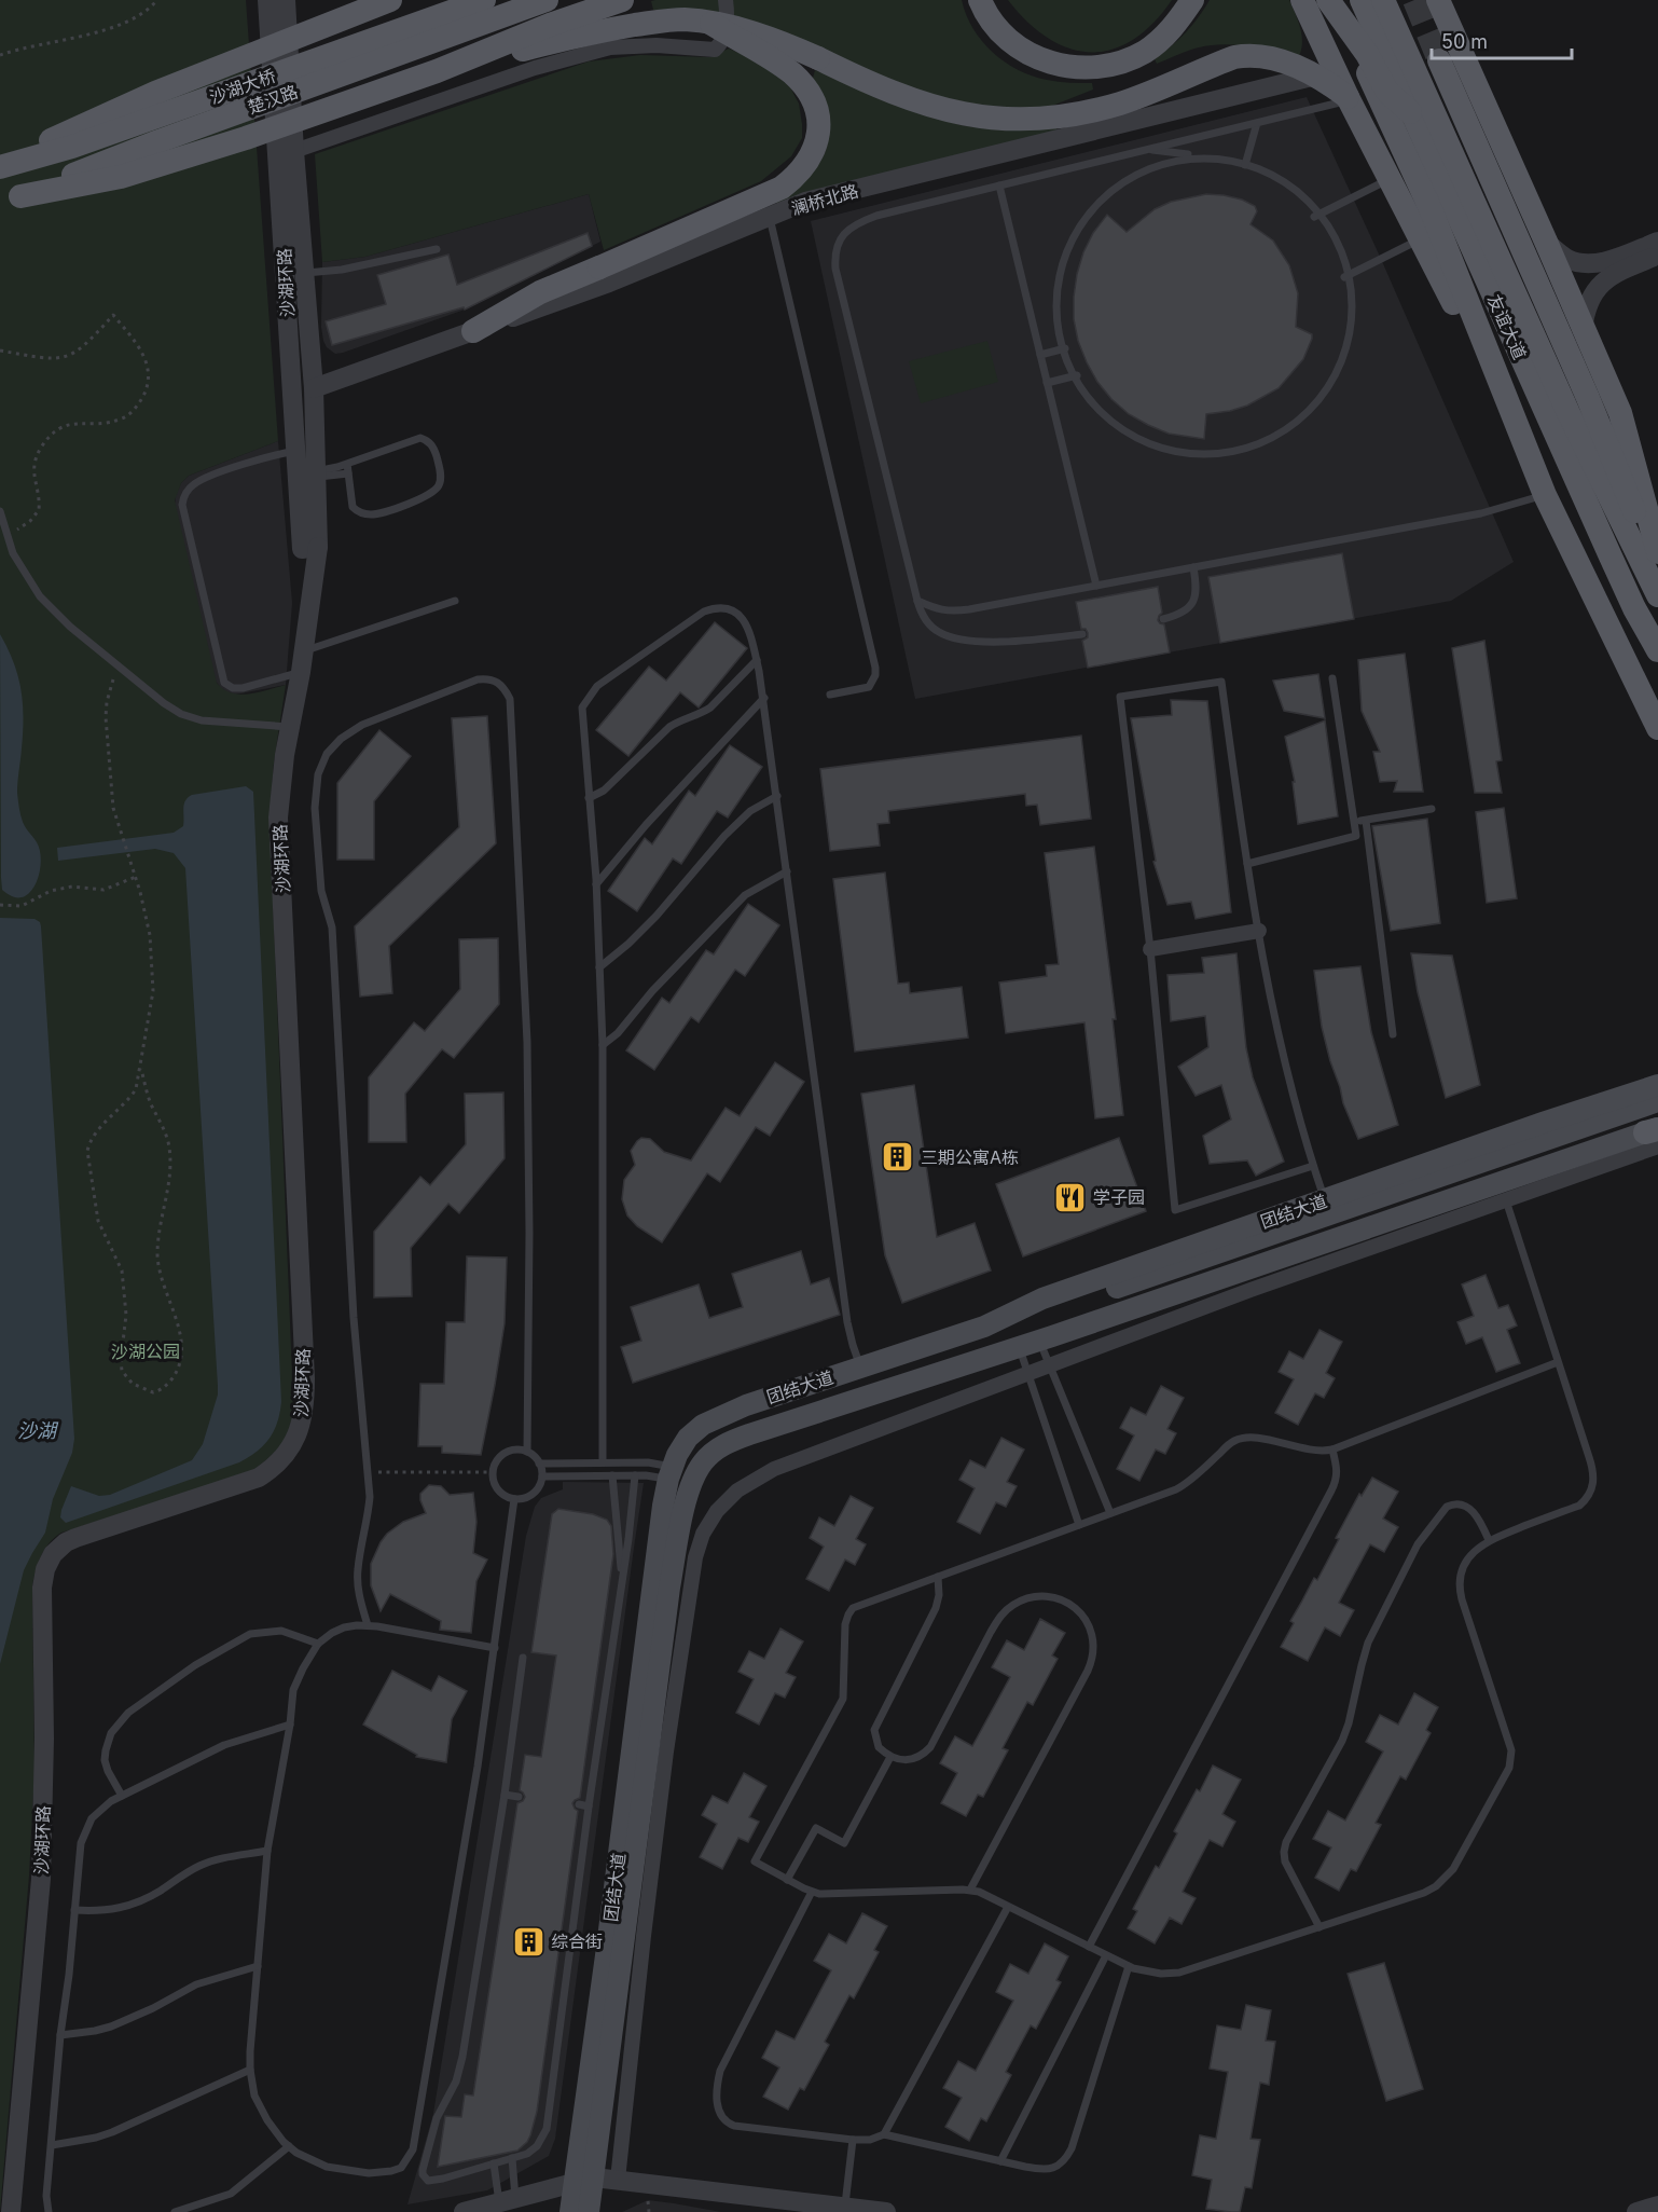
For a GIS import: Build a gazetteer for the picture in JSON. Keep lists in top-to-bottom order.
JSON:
{
  "streets": {
    "main road": [
      "沙湖大桥",
      "楚汉路",
      "友谊大道",
      "团结大道"
    ],
    "street": ["澜桥北路", "沙湖环路"]
  },
  "crossings": [
    ["澜桥北路", "沙湖环路"]
  ],
  "water": ["沙湖"],
  "parks": ["沙湖公园"],
  "places": {
    "building": ["三期公寓A栋", "综合街"],
    "restaurant": ["学子园"]
  },
  "scale_bar": "50 m"
}
